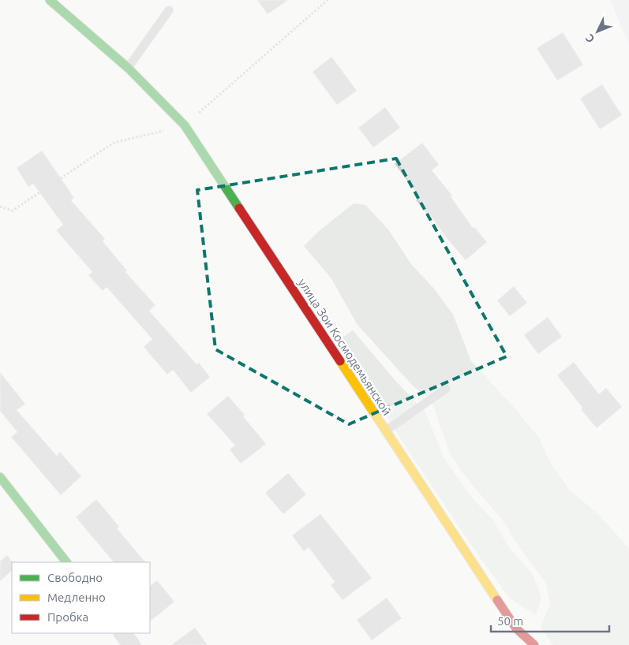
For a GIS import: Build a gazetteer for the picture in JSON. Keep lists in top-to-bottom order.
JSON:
{
  "streets": {
    "street": ["улица Зои Космодемьянской"]
  },
  "legend": ["Свободно", "Медленно", "Пробка"],
  "scale_bar": "50 m",
  "north": "bottom left"
}
